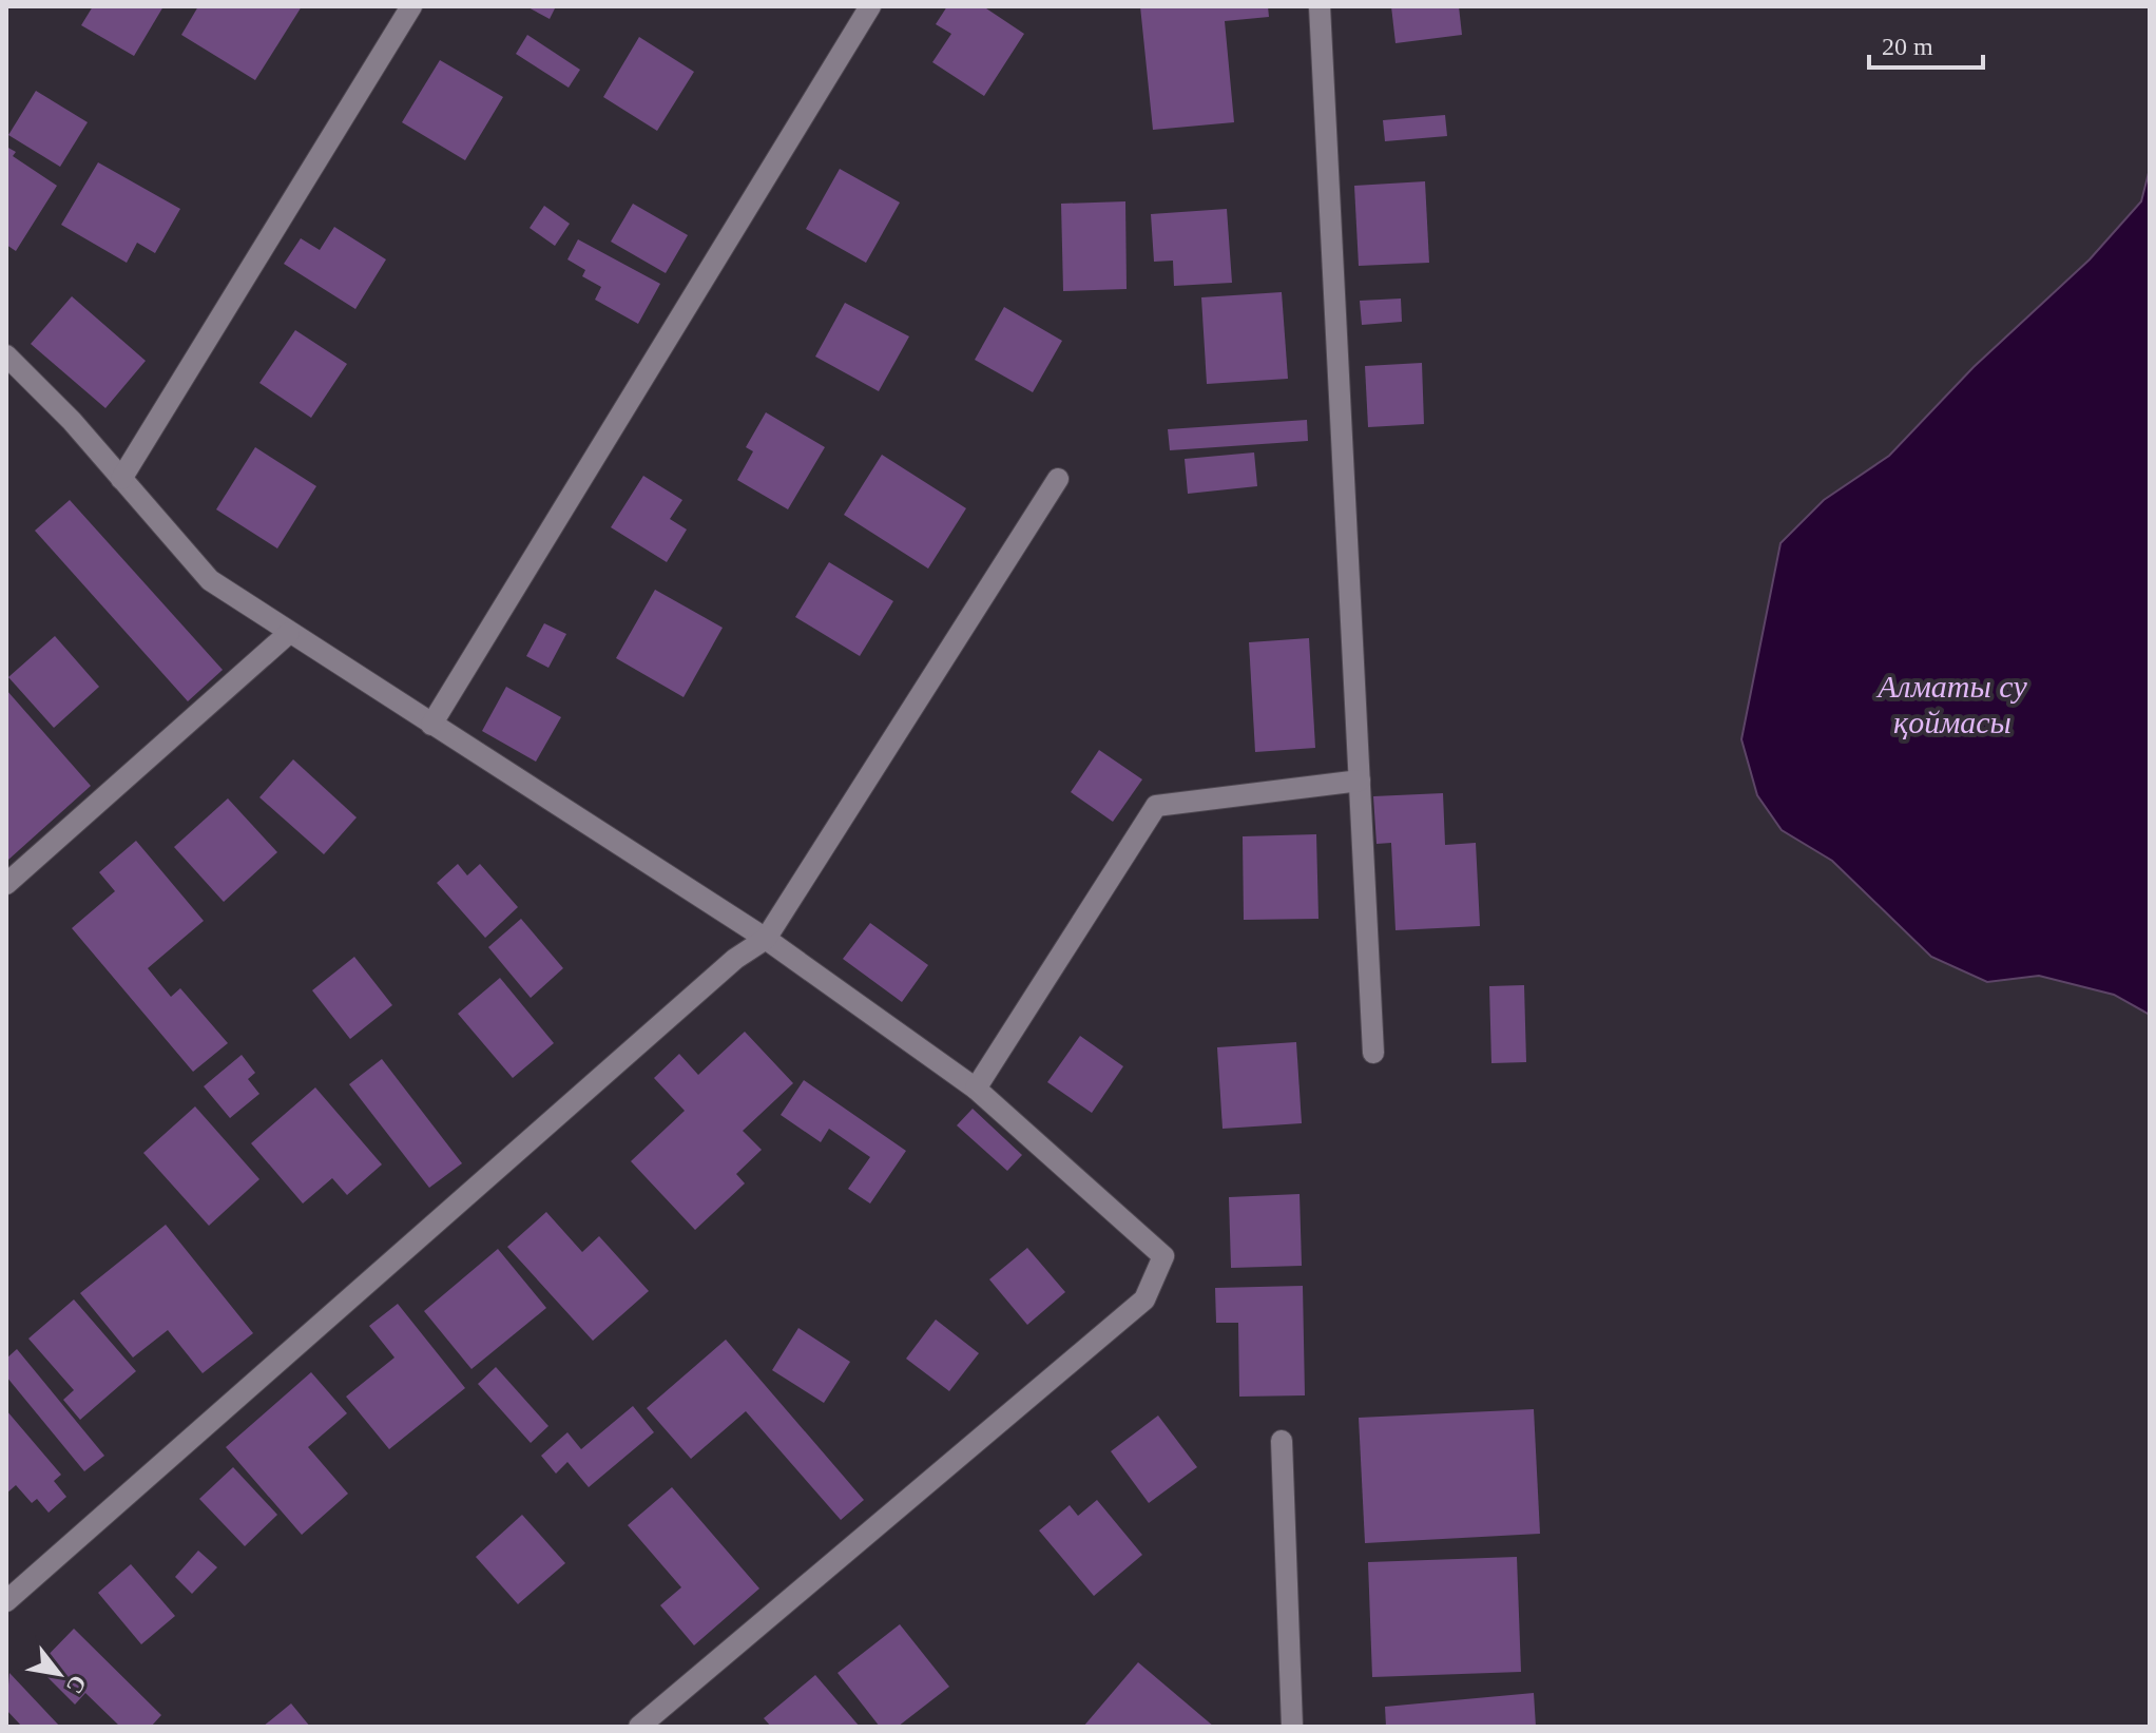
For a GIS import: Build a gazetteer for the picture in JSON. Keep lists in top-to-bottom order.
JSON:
{
  "water": ["Алматы су қоймасы"],
  "scale_bar": "20 m",
  "north": "bottom right"
}
